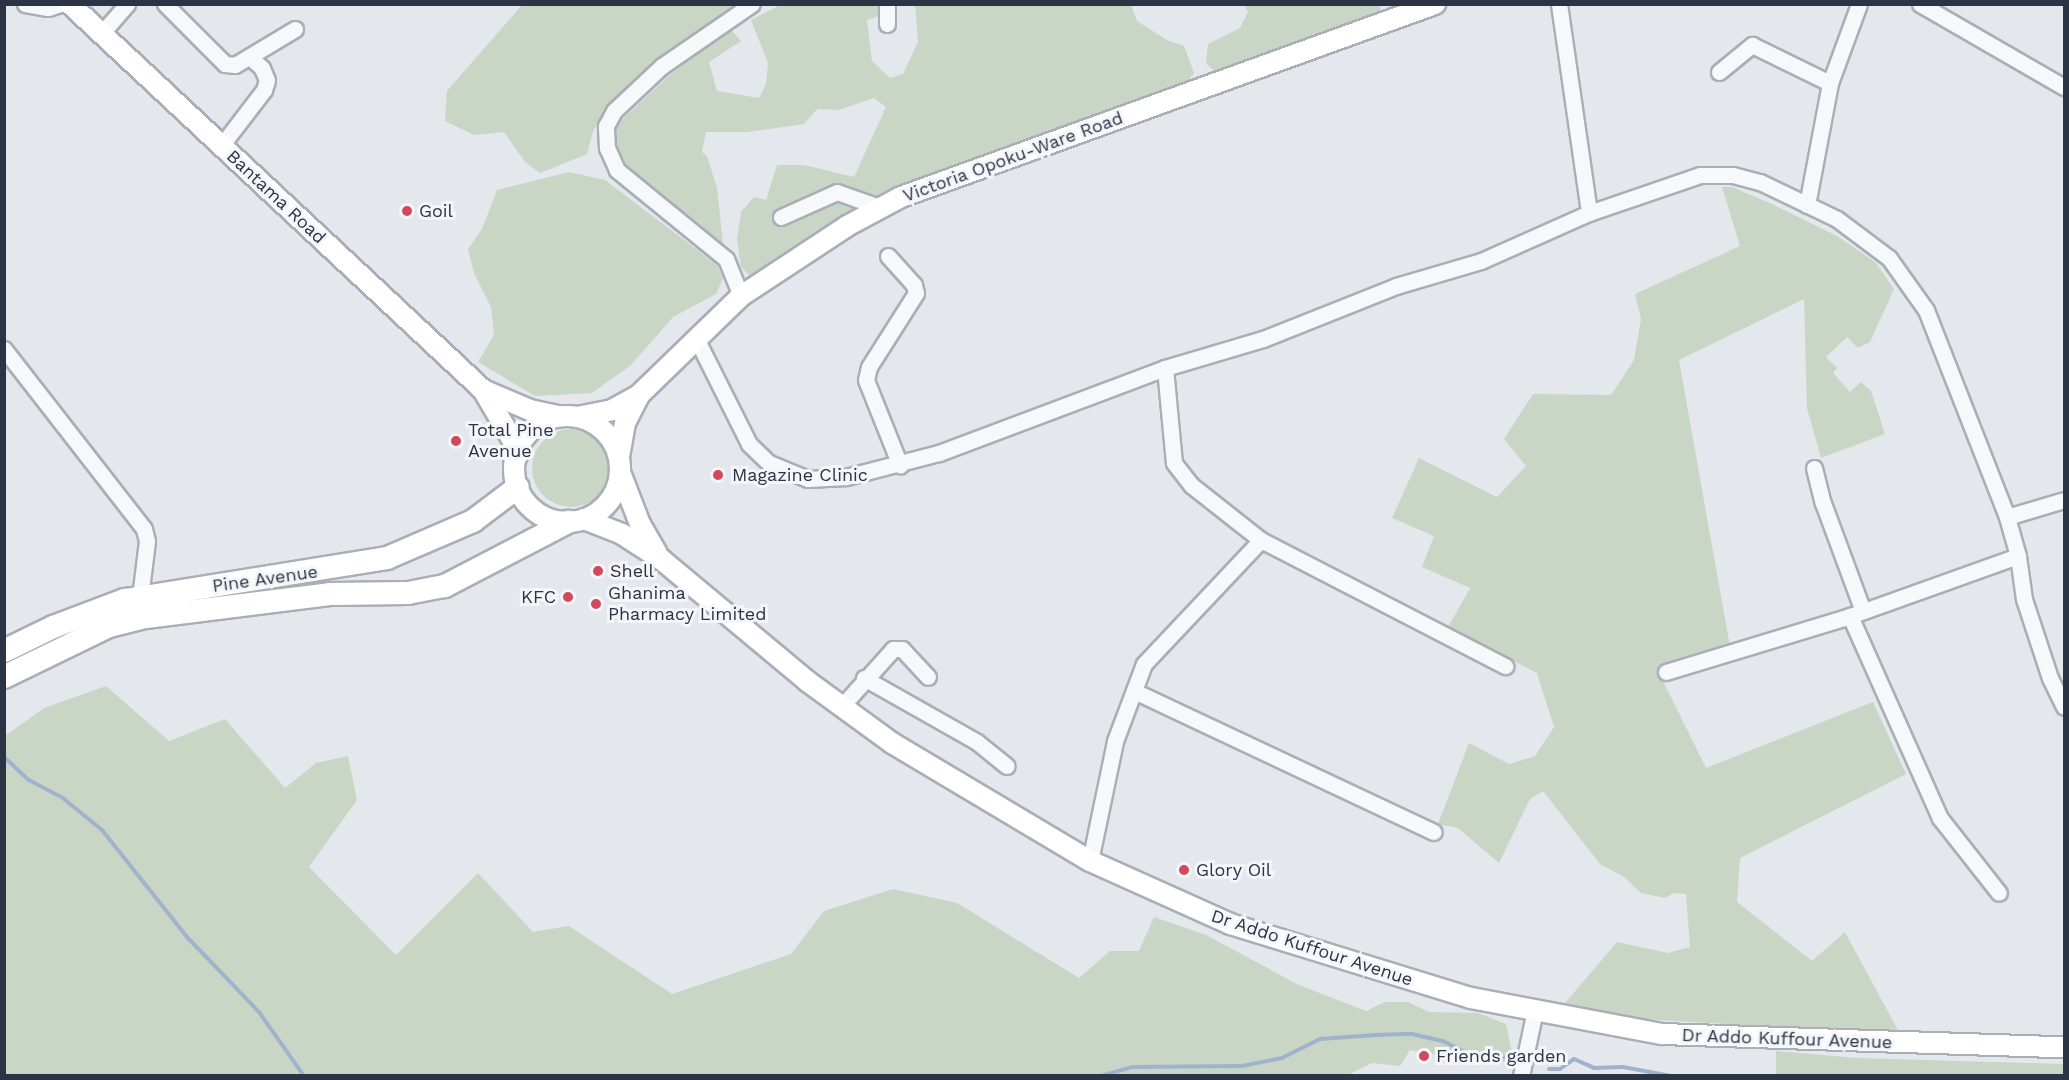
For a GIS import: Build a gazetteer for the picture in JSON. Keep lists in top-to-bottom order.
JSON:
{
  "streets": {
    "main road": [
      "Victoria Opoku-Ware Road",
      "Bantama Road",
      "Pine Avenue",
      "Dr Addo Kuffour Avenue"
    ]
  },
  "places": [
    "Goil",
    "Total Pine Avenue",
    "Magazine Clinic",
    "Shell",
    "KFC",
    "Ghanima Pharmacy Limited",
    "Glory Oil",
    "Friends garden"
  ]
}
